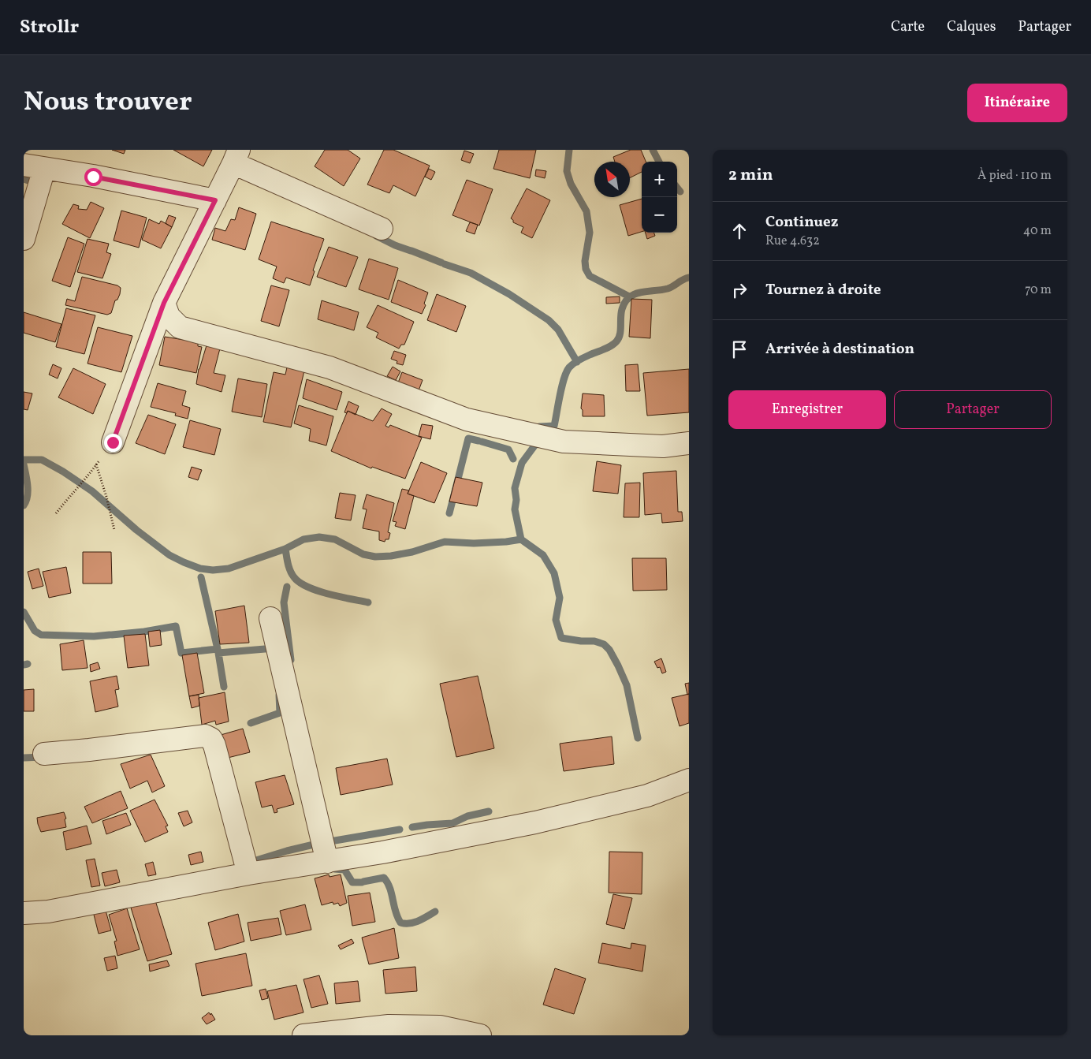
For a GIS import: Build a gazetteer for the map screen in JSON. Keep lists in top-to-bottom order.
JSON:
{
  "north": "top left",
  "page": {
    "header": "Strollr",
    "nav": ["Carte", "Calques", "Partager"],
    "title": "Nous trouver",
    "buttons": [
      "Itinéraire",
      ["Enregistrer", "Partager"]
    ],
    "heading": ["2 min", "À pied · 110 m"],
    "map_buttons": ["+", "−"],
    "list": [
      ["Continuez", "Rue 4.632", "40 m"],
      ["Tournez à droite", "70 m"],
      "Arrivée à destination"
    ]
  }
}
